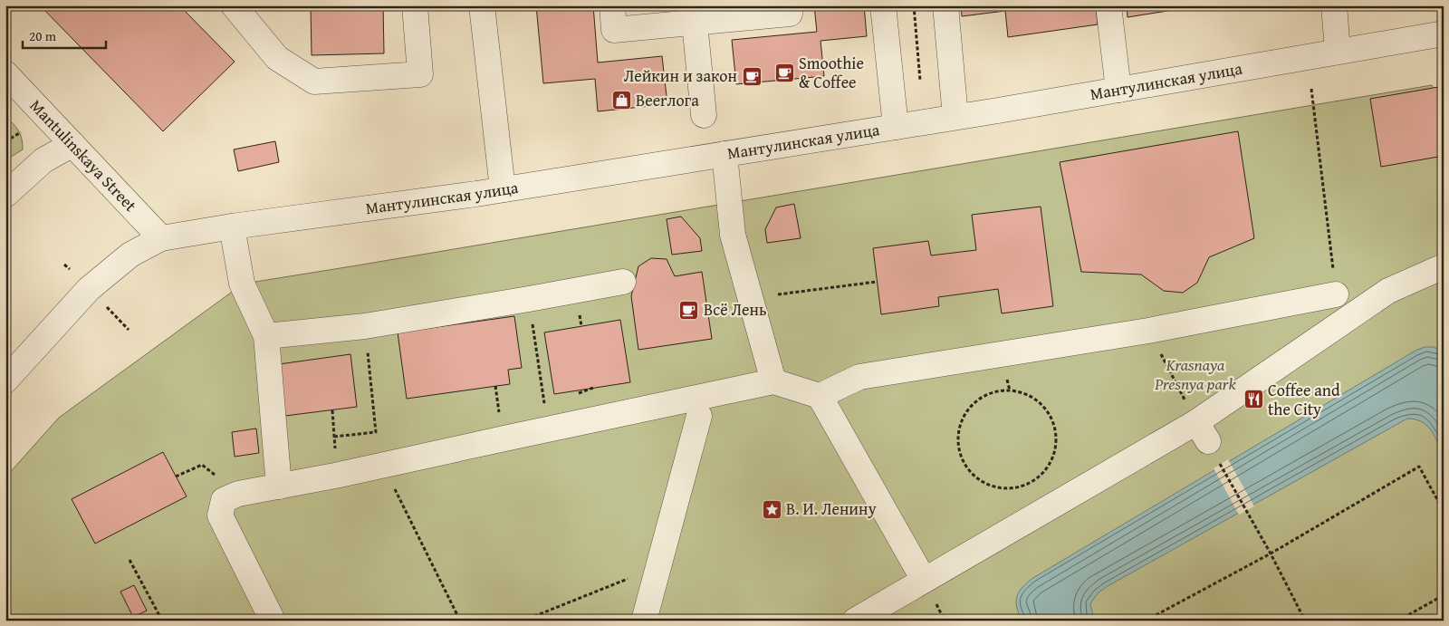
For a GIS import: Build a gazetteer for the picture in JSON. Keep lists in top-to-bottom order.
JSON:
{
  "streets": {
    "street": ["Мантулинская улица", "Mantulinskaya Street"]
  },
  "crossings": [
    ["Мантулинская улица", "Mantulinskaya Street"]
  ],
  "parks": ["Krasnaya Presnya park"],
  "places": {
    "cafe": ["Smoothie & Coffee", "Лейкин и закон", "Всё Лень"],
    "shop": ["Beerлога"],
    "restaurant": ["Coffee and the City"],
    "place": ["В. И. Ленину"]
  },
  "scale_bar": "20 m"
}
